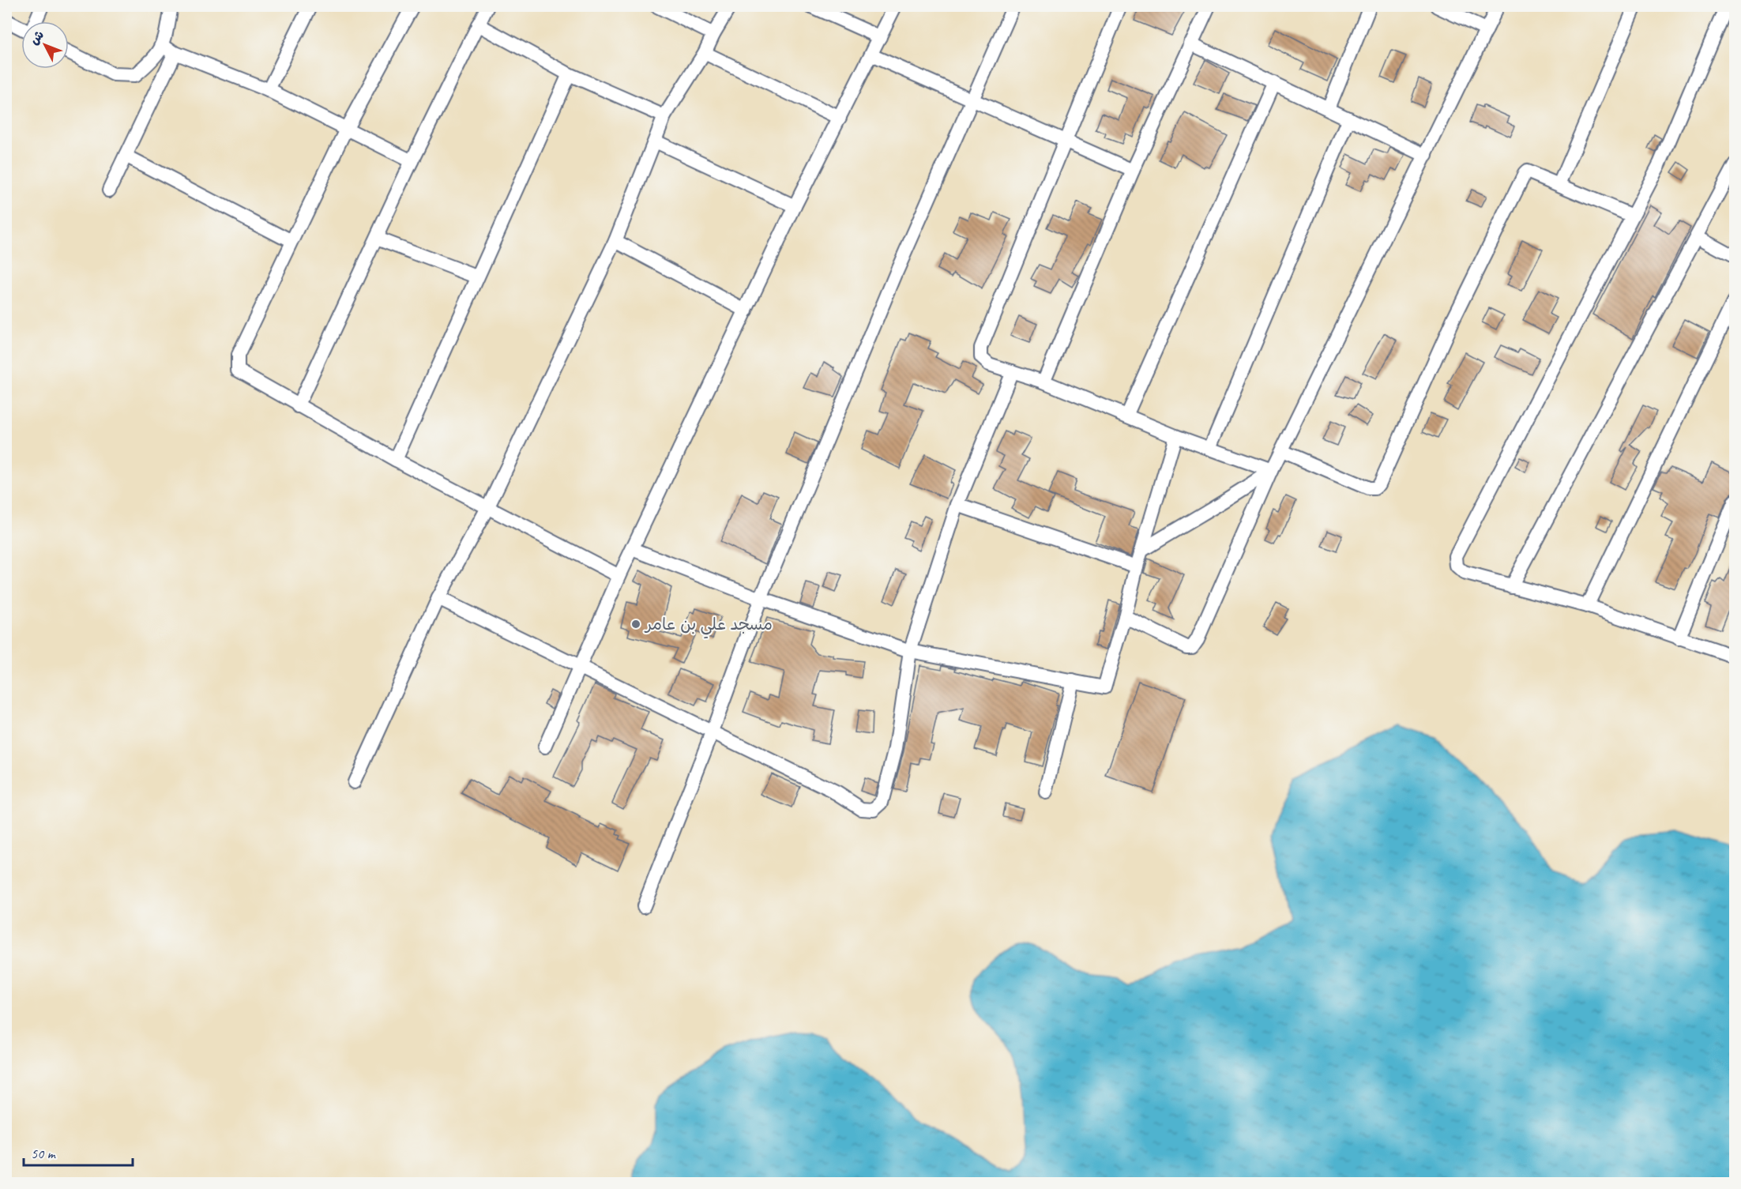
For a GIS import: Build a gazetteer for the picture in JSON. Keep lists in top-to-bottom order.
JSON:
{
  "places": ["مسجد علي بن عامر"],
  "scale_bar": "50 m",
  "north": "top left"
}
